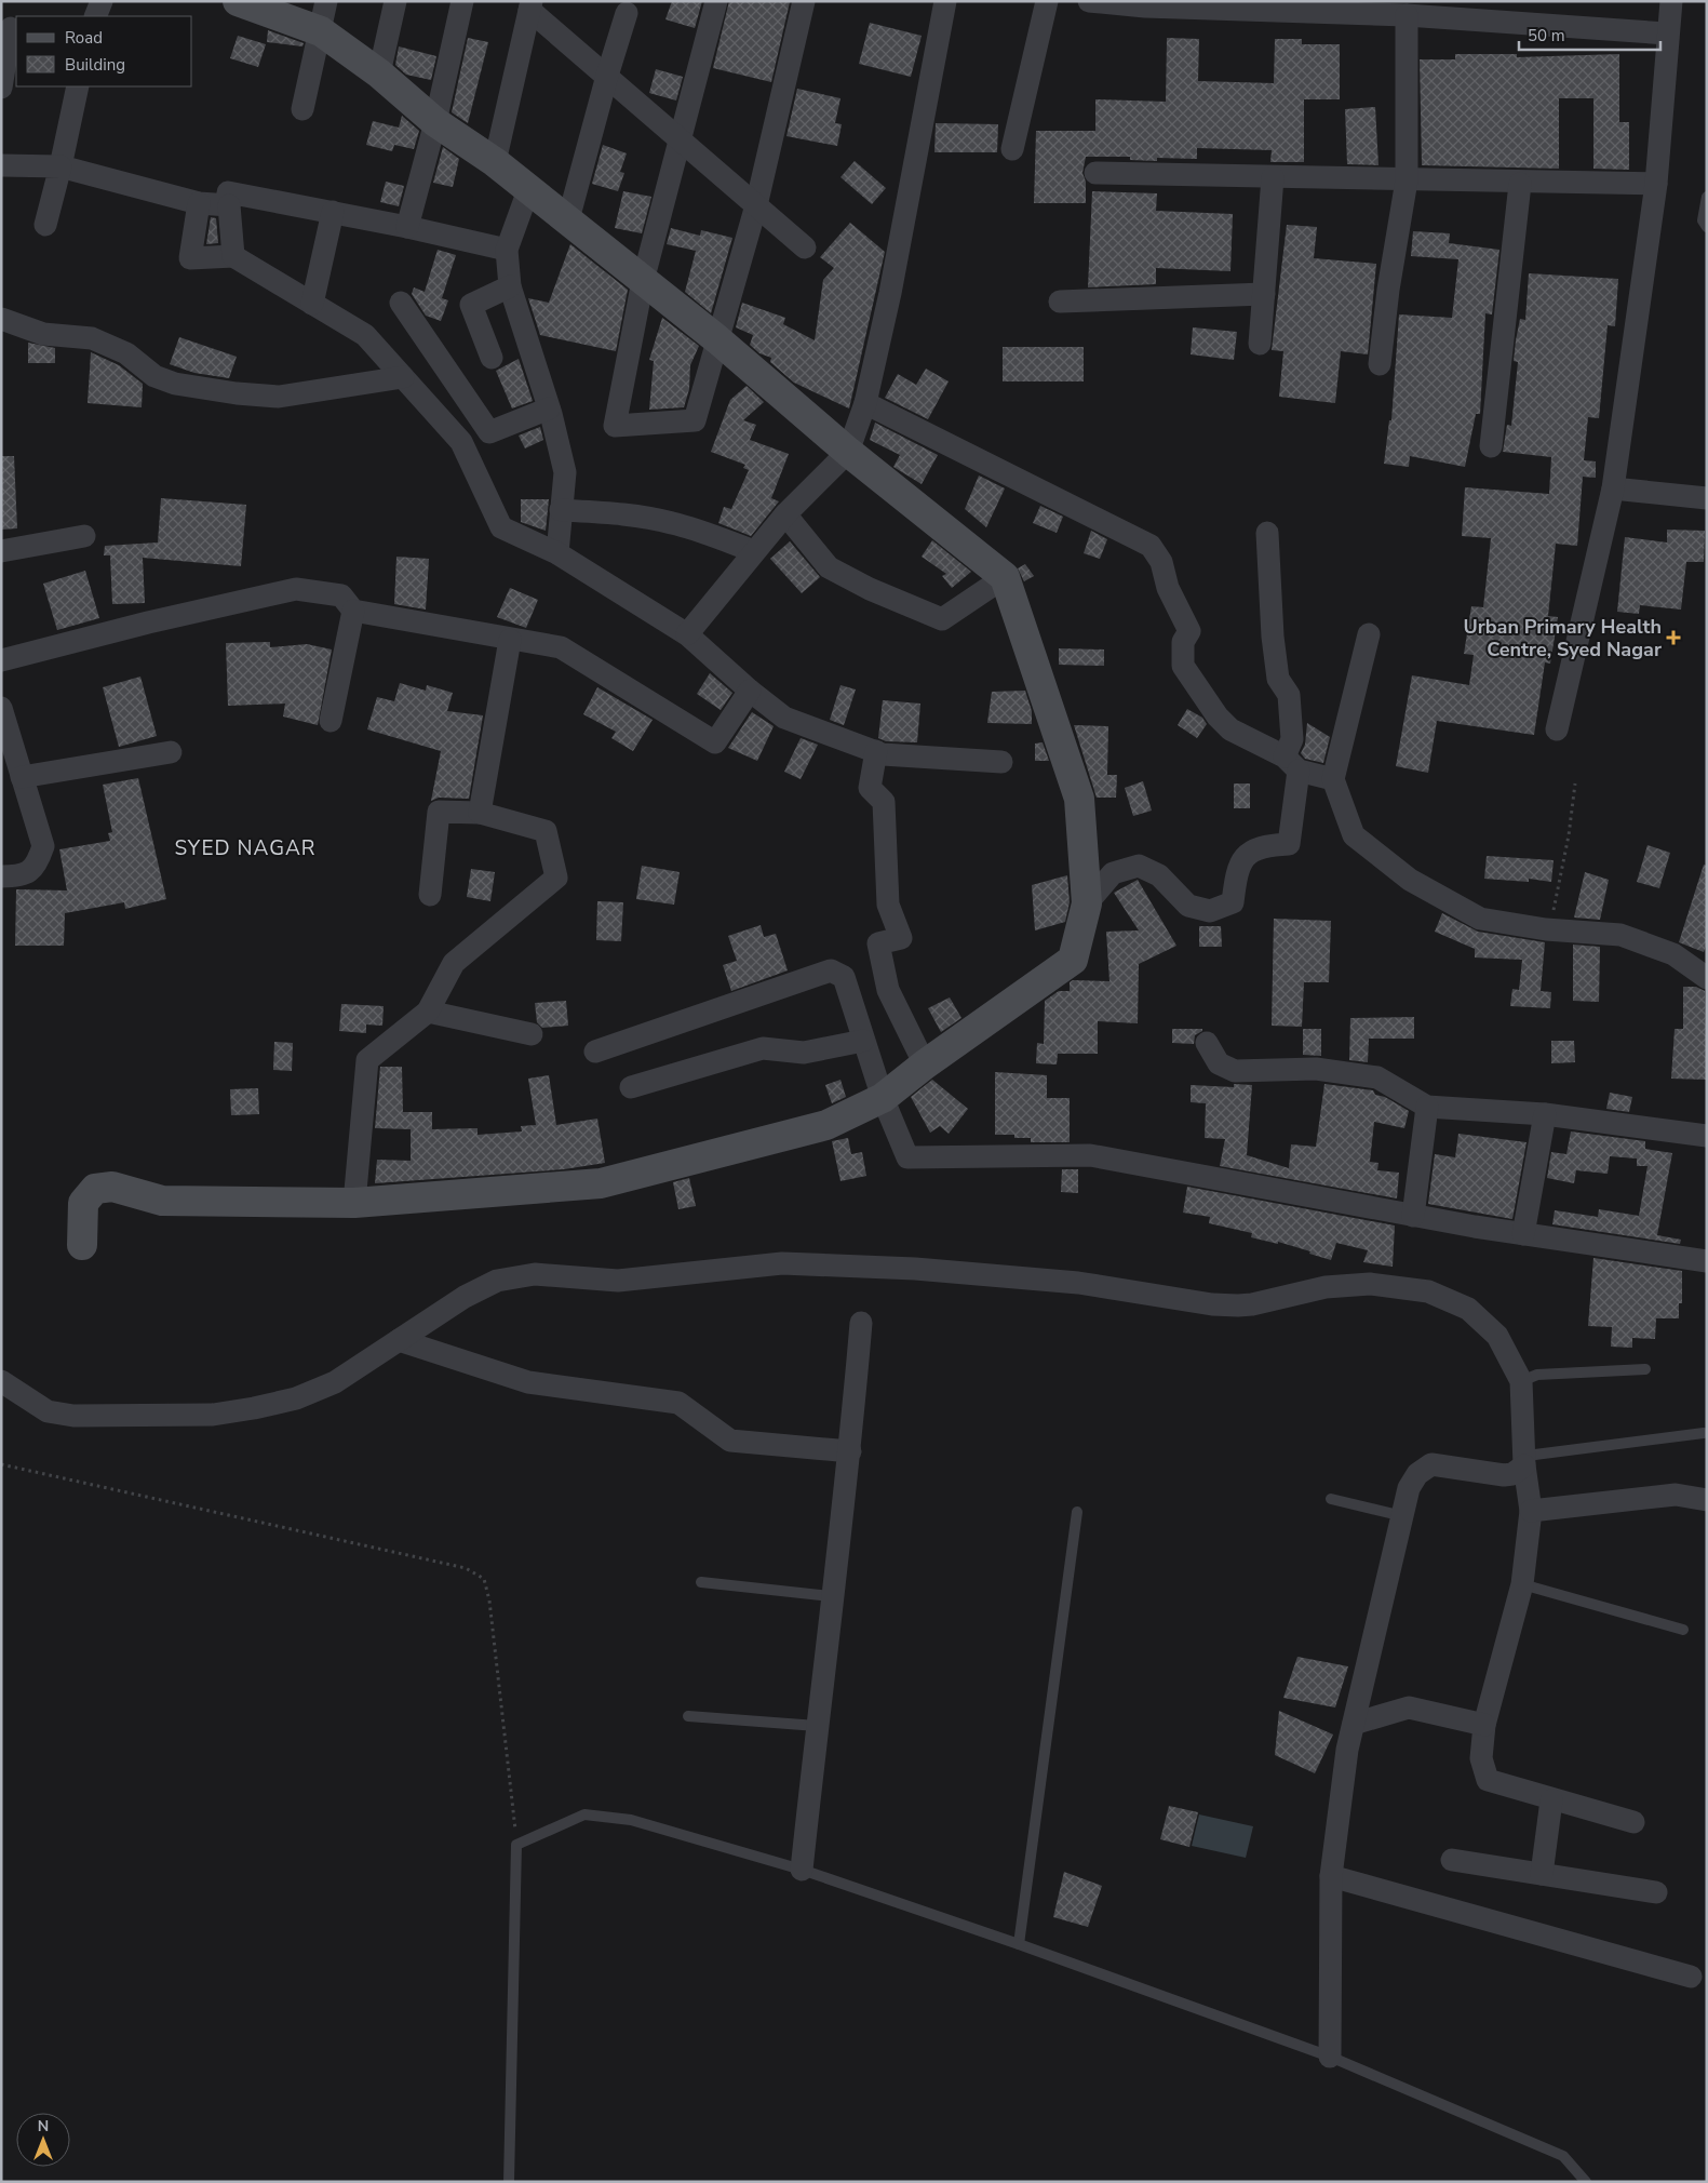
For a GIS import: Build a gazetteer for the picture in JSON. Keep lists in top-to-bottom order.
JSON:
{
  "districts": ["SYED NAGAR"],
  "places": {
    "health": ["Urban Primary Health Centre, Syed Nagar"]
  },
  "legend": ["Road", "Building"],
  "scale_bar": "50 m",
  "north": "top"
}
